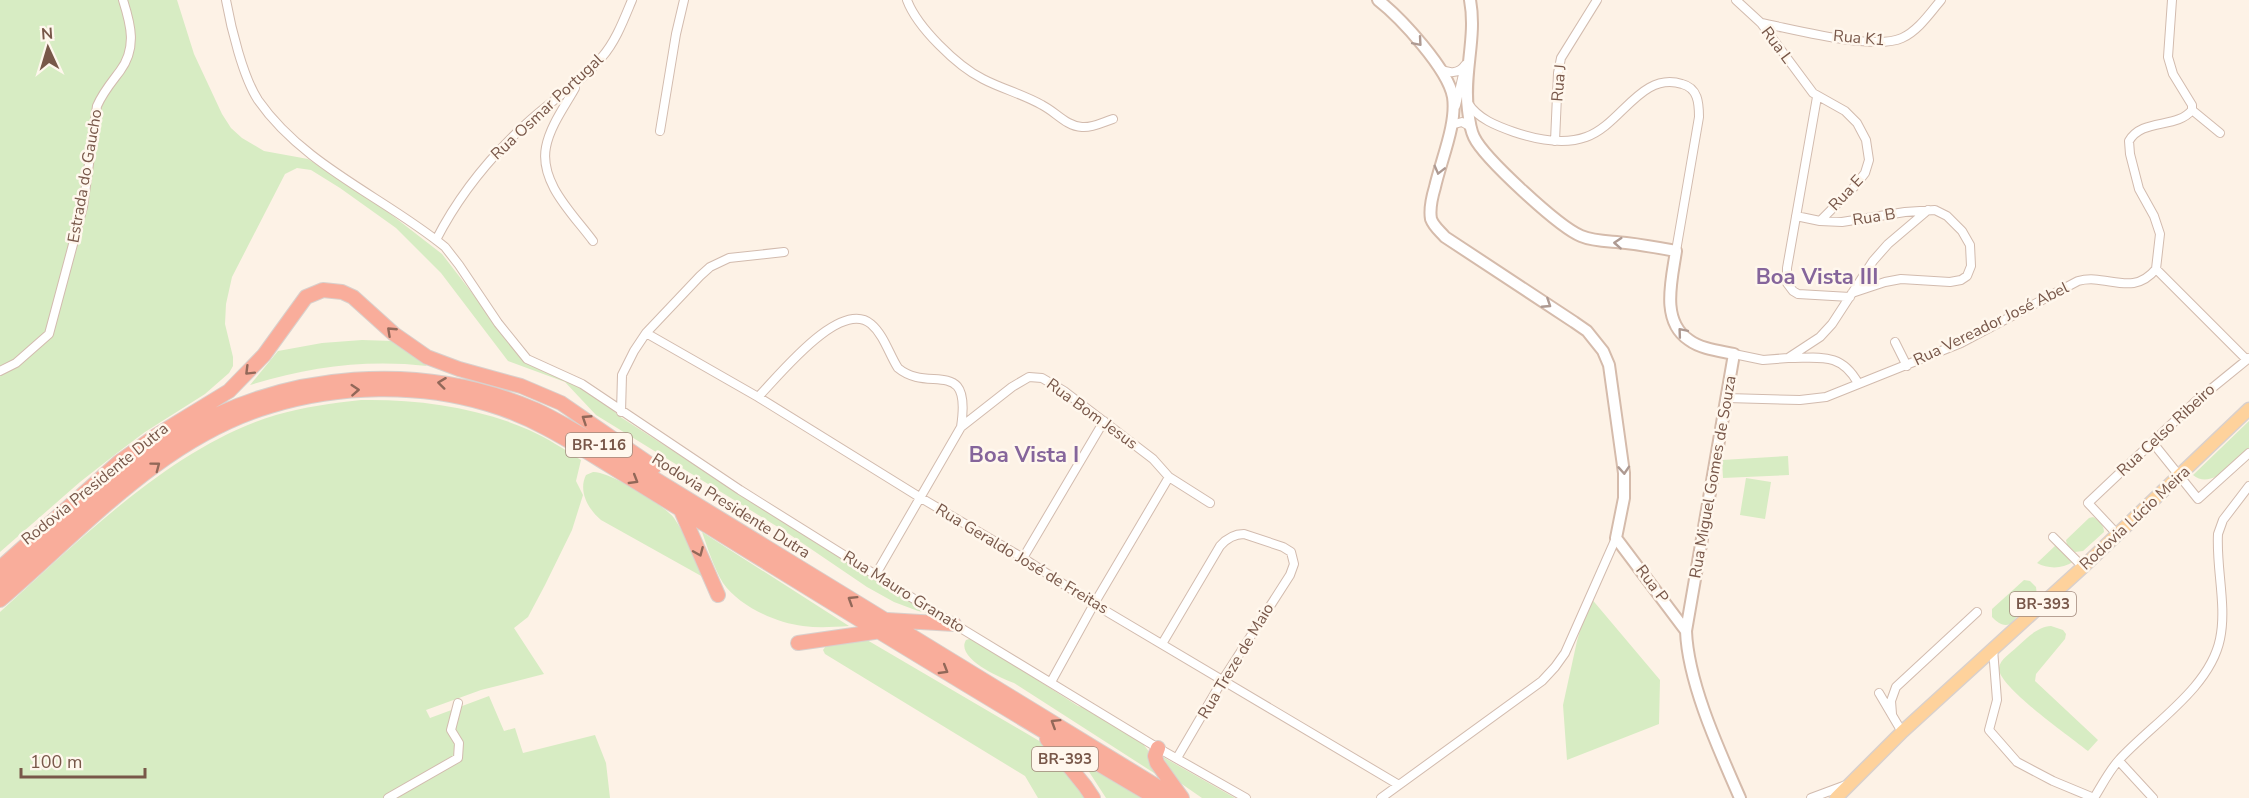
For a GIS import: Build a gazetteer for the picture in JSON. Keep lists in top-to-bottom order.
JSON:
{
  "streets": {
    "highway": ["BR-116", "Rodovia Presidente Dutra", "BR-393"],
    "main road": ["Rodovia Lúcio Meira"],
    "street": [
      "Rua K1",
      "Rua L",
      "Rua J",
      "Rua Osmar Portugal",
      "Estrada do Gaucho",
      "Rua E",
      "Rua B",
      "Rua Vereador José Abel",
      "Rua Bom Jesus",
      "Rua Celso Ribeiro",
      "Rua Miguel Gomes de Souza",
      "Rua Geraldo José de Freitas",
      "Rua P",
      "Rua Mauro Granato",
      "Rua Treze de Maio"
    ]
  },
  "crossings": [
    ["Rua K1", "Rua L"],
    ["Rua L", "Rua E"],
    ["Rua J", "Rua Miguel Gomes de Souza"],
    ["Rua Osmar Portugal", "Rua Mauro Granato"],
    ["Rua E", "Rua B"],
    ["Rua Vereador José Abel", "Rua Celso Ribeiro"],
    ["Rua Vereador José Abel", "Rua Miguel Gomes de Souza"],
    ["Rua Bom Jesus", "Rua Geraldo José de Freitas"],
    ["Rua Bom Jesus", "Rua Mauro Granato"],
    ["Rua Celso Ribeiro", "Rodovia Lúcio Meira"],
    ["Rua Miguel Gomes de Souza", "Rua P"],
    ["Rodovia Presidente Dutra", "BR-393"],
    ["Rua Geraldo José de Freitas", "Rua Treze de Maio"],
    ["Rua Mauro Granato", "Rua Treze de Maio"]
  ],
  "districts": ["Boa Vista III", "Boa Vista I"],
  "scale_bar": "100 m",
  "north": "top"
}
